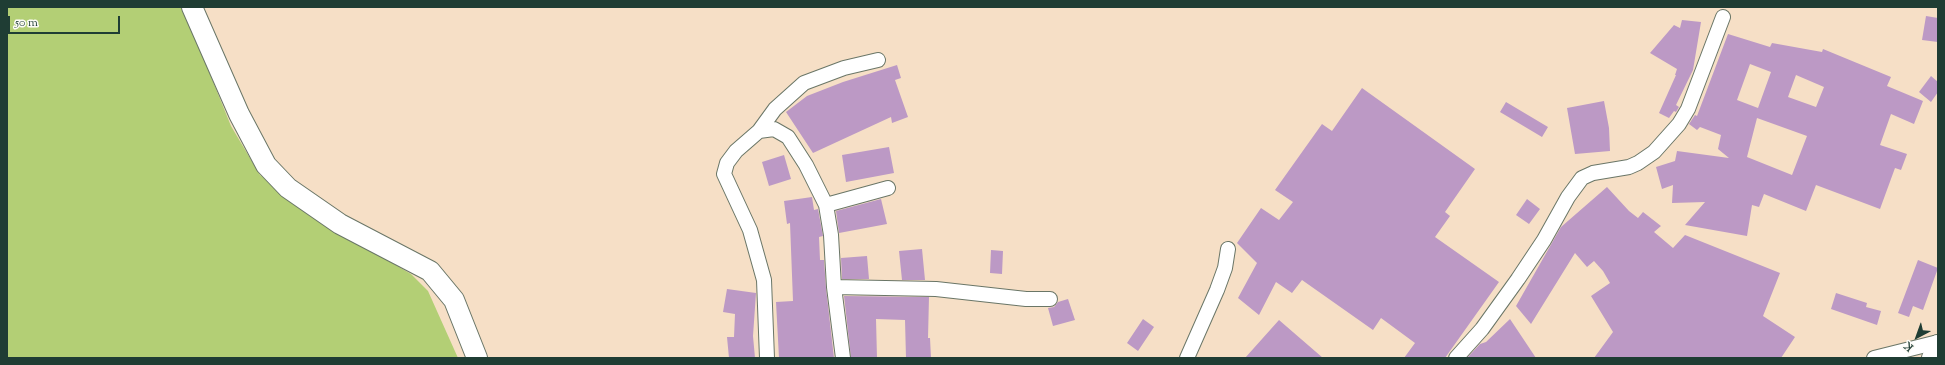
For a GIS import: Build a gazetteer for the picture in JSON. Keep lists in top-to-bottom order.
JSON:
{
  "scale_bar": "50 m",
  "north": "bottom left"
}
